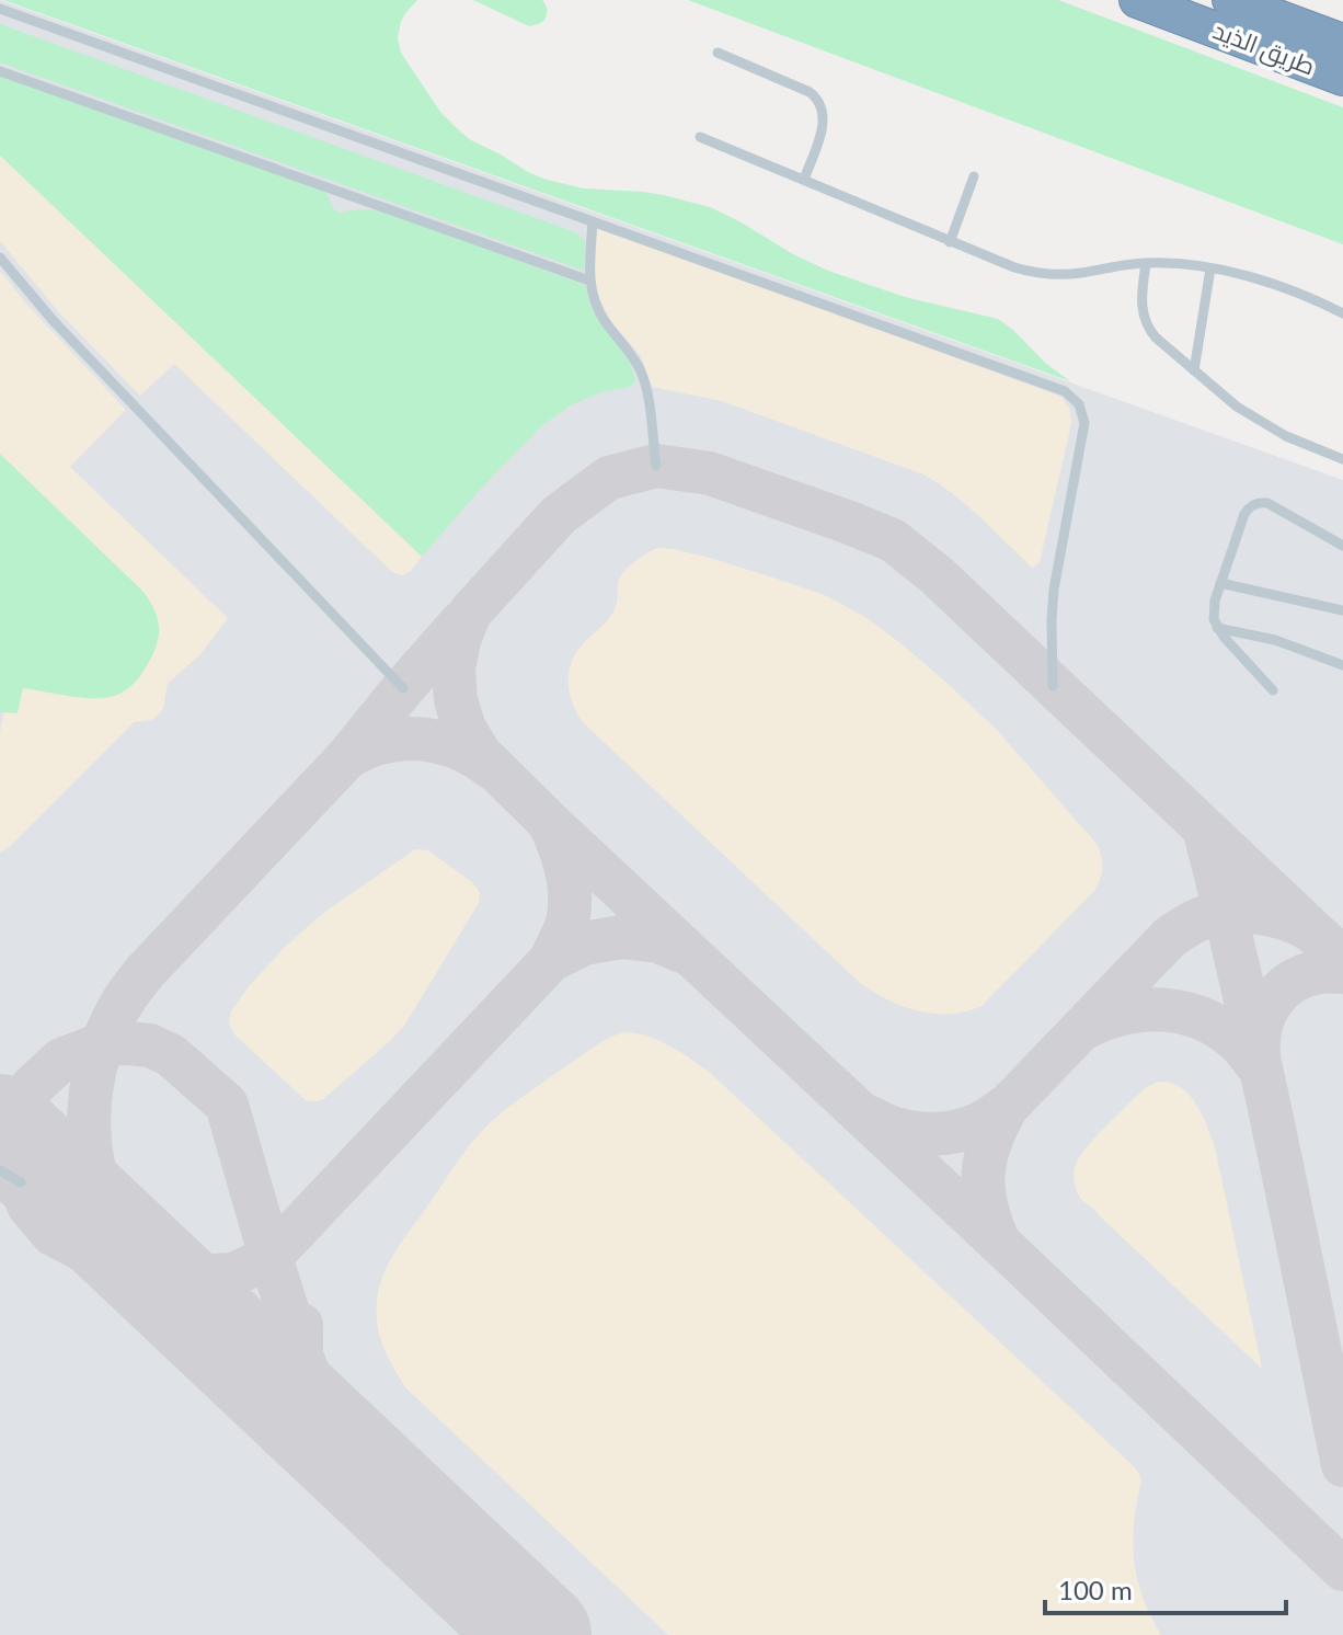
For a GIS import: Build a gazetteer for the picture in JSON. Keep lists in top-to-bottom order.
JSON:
{
  "streets": {
    "highway": ["طريق الذيد"]
  },
  "scale_bar": "100 m"
}
